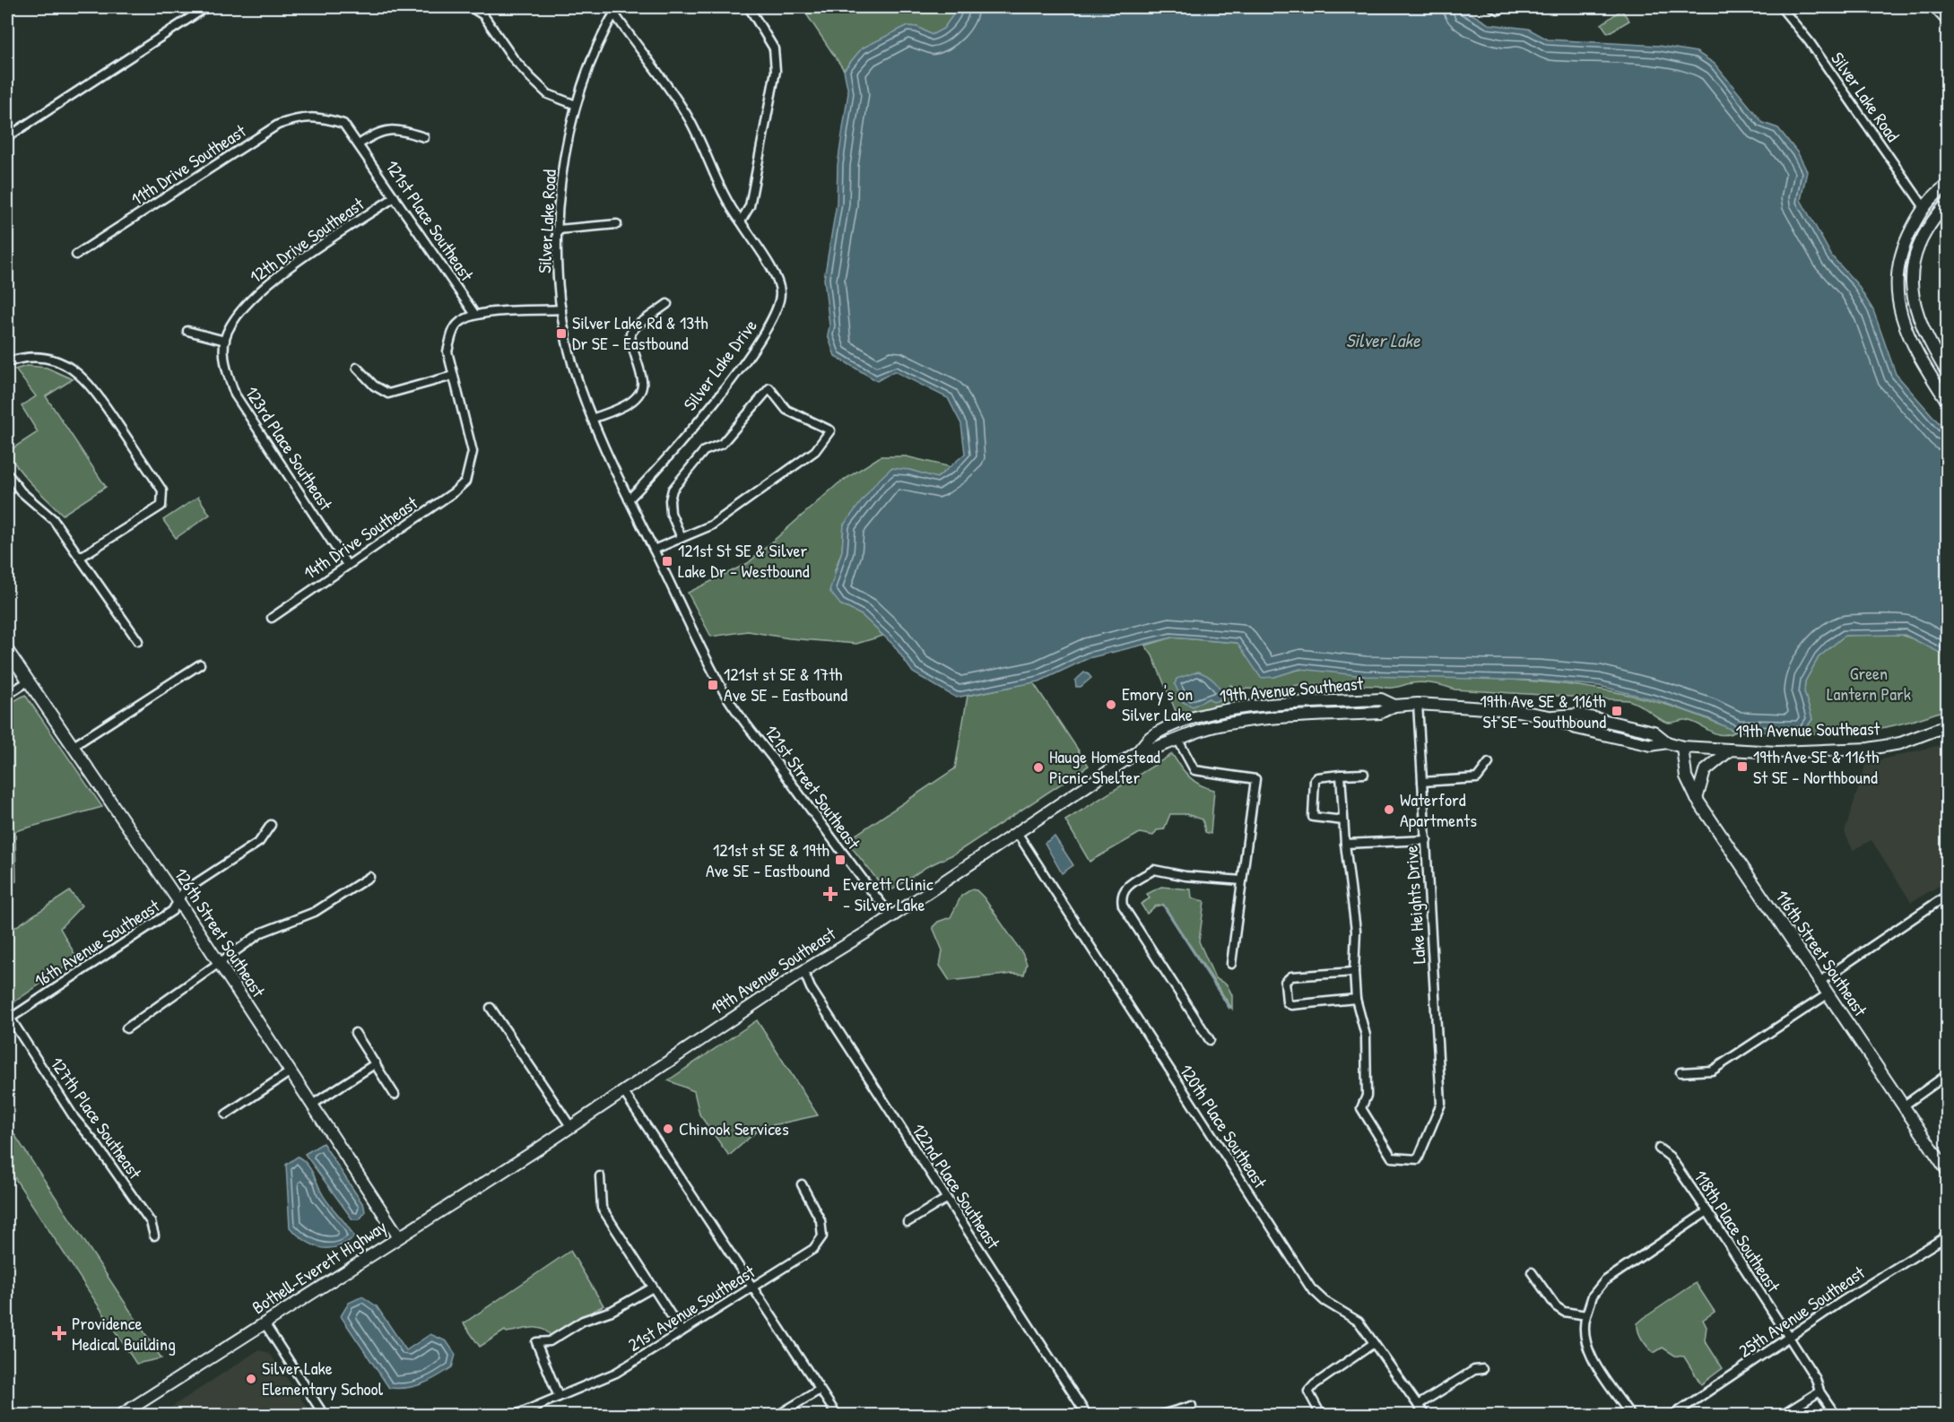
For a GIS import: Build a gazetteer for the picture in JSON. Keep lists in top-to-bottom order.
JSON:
{
  "streets": {
    "main road": [
      "19th Avenue Southeast",
      "126th Street Southeast",
      "116th Street Southeast",
      "Bothell-Everett Highway"
    ],
    "street": [
      "Silver Lake Road",
      "11th Drive Southeast",
      "121st Place Southeast",
      "12th Drive Southeast",
      "Silver Lake Drive",
      "123rd Place Southeast",
      "14th Drive Southeast",
      "121st Street Southeast",
      "Lake Heights Drive",
      "16th Avenue Southeast",
      "127th Place Southeast",
      "120th Place Southeast",
      "122nd Place Southeast",
      "118th Place Southeast",
      "21st Avenue Southeast",
      "25th Avenue Southeast"
    ]
  },
  "crossings": [
    ["Silver Lake Road", "Silver Lake Drive"],
    ["Silver Lake Road", "121st Street Southeast"],
    ["11th Drive Southeast", "121st Place Southeast"],
    ["121st Place Southeast", "12th Drive Southeast"],
    ["12th Drive Southeast", "123rd Place Southeast"],
    ["Silver Lake Drive", "121st Street Southeast"],
    ["123rd Place Southeast", "14th Drive Southeast"],
    ["19th Avenue Southeast", "121st Street Southeast"],
    ["19th Avenue Southeast", "Lake Heights Drive"],
    ["19th Avenue Southeast", "116th Street Southeast"],
    ["19th Avenue Southeast", "120th Place Southeast"],
    ["19th Avenue Southeast", "122nd Place Southeast"],
    ["19th Avenue Southeast", "Bothell-Everett Highway"],
    ["126th Street Southeast", "16th Avenue Southeast"],
    ["126th Street Southeast", "Bothell-Everett Highway"],
    ["16th Avenue Southeast", "127th Place Southeast"],
    ["118th Place Southeast", "25th Avenue Southeast"]
  ],
  "water": ["Silver Lake"],
  "parks": ["Green Lantern Park"],
  "places": {
    "transit": [
      "Silver Lake Rd & 13th Dr SE - Eastbound",
      "121st St SE & Silver Lake Dr - Westbound",
      "121st st SE & 17th Ave SE - Eastbound",
      "19th Ave SE & 116th St SE - Southbound",
      "19th Ave SE & 116th St SE - Northbound",
      "121st st SE & 19th Ave SE - Eastbound"
    ],
    "other": [
      "Emory's on Silver Lake",
      "Hauge Homestead Picnic Shelter",
      "Waterford Apartments",
      "Chinook Services",
      "Silver Lake Elementary School"
    ],
    "health": ["Everett Clinic - Silver Lake", "Providence Medical Building"]
  }
}
